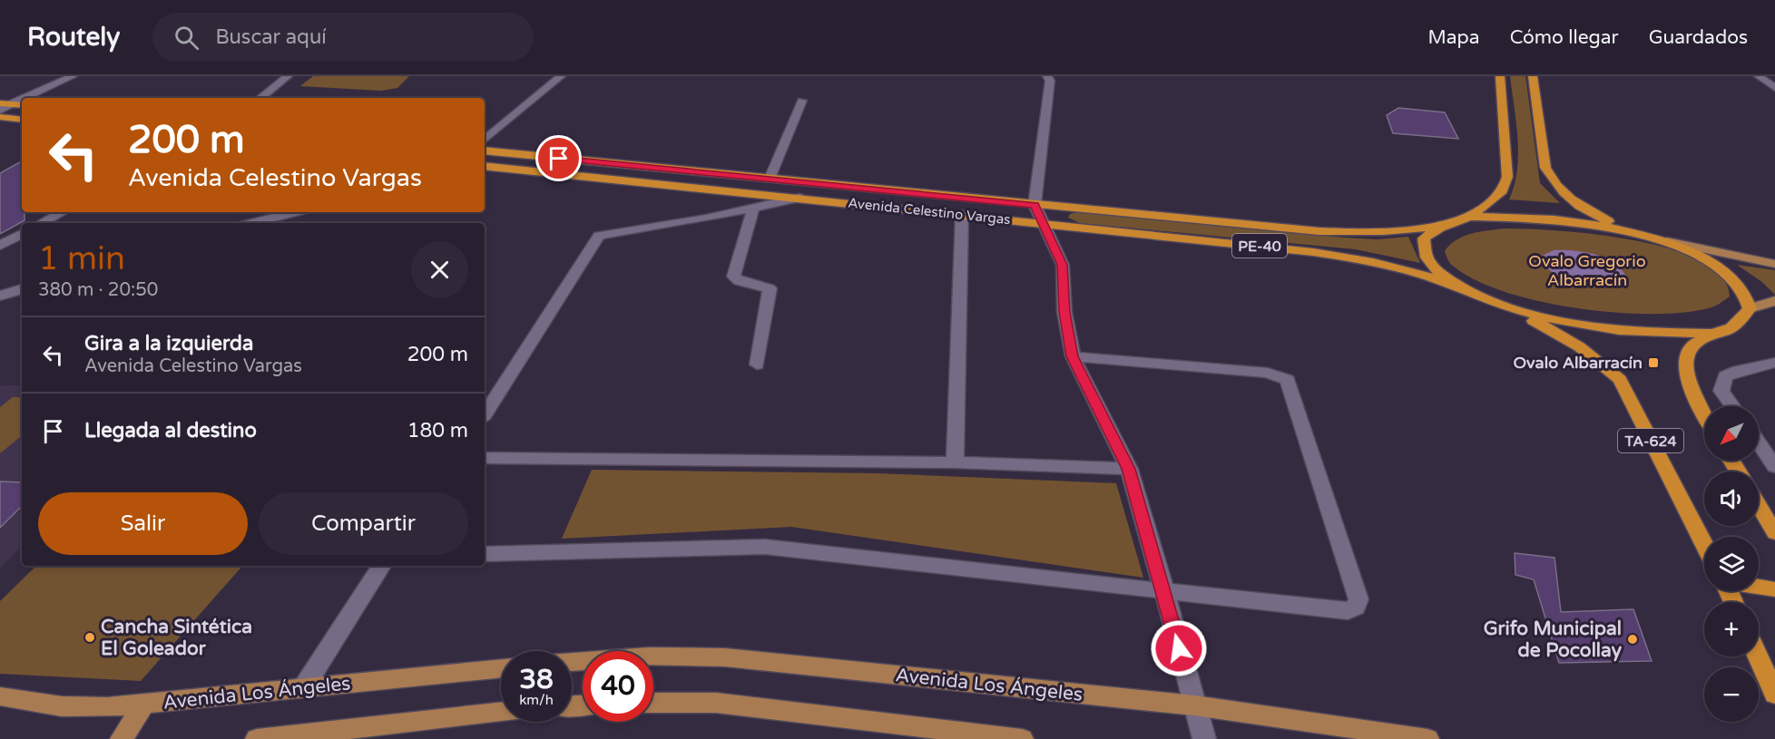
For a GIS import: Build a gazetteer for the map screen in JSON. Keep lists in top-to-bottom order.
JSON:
{
  "streets": {
    "highway": ["Avenida Celestino Vargas", "PE-40", "TA-624"],
    "main road": ["Avenida Los Ángeles"]
  },
  "parks": ["Ovalo Gregorio Albarracín"],
  "places": {
    "transit": ["Ovalo Albarracín"],
    "other": ["Cancha Sintética El Goleador", "Grifo Municipal de Pocollay"]
  },
  "north": "bottom left",
  "page": {
    "header": "Routely",
    "search": "Buscar aquí",
    "nav": ["Mapa", "Cómo llegar", "Guardados"],
    "turn": ["200 m", "Avenida Celestino Vargas"],
    "heading": ["1 min", "380 m · 20:50"],
    "list": [
      {
        "name": "Gira a la izquierda",
        "note": "Avenida Celestino Vargas",
        "value": "200 m"
      },
      {
        "name": "Llegada al destino",
        "value": "180 m"
      }
    ],
    "map_buttons": ["+", "−"],
    "buttons": ["Salir", "Compartir"],
    "speed": "38 km/h",
    "limit": "40"
  }
}
